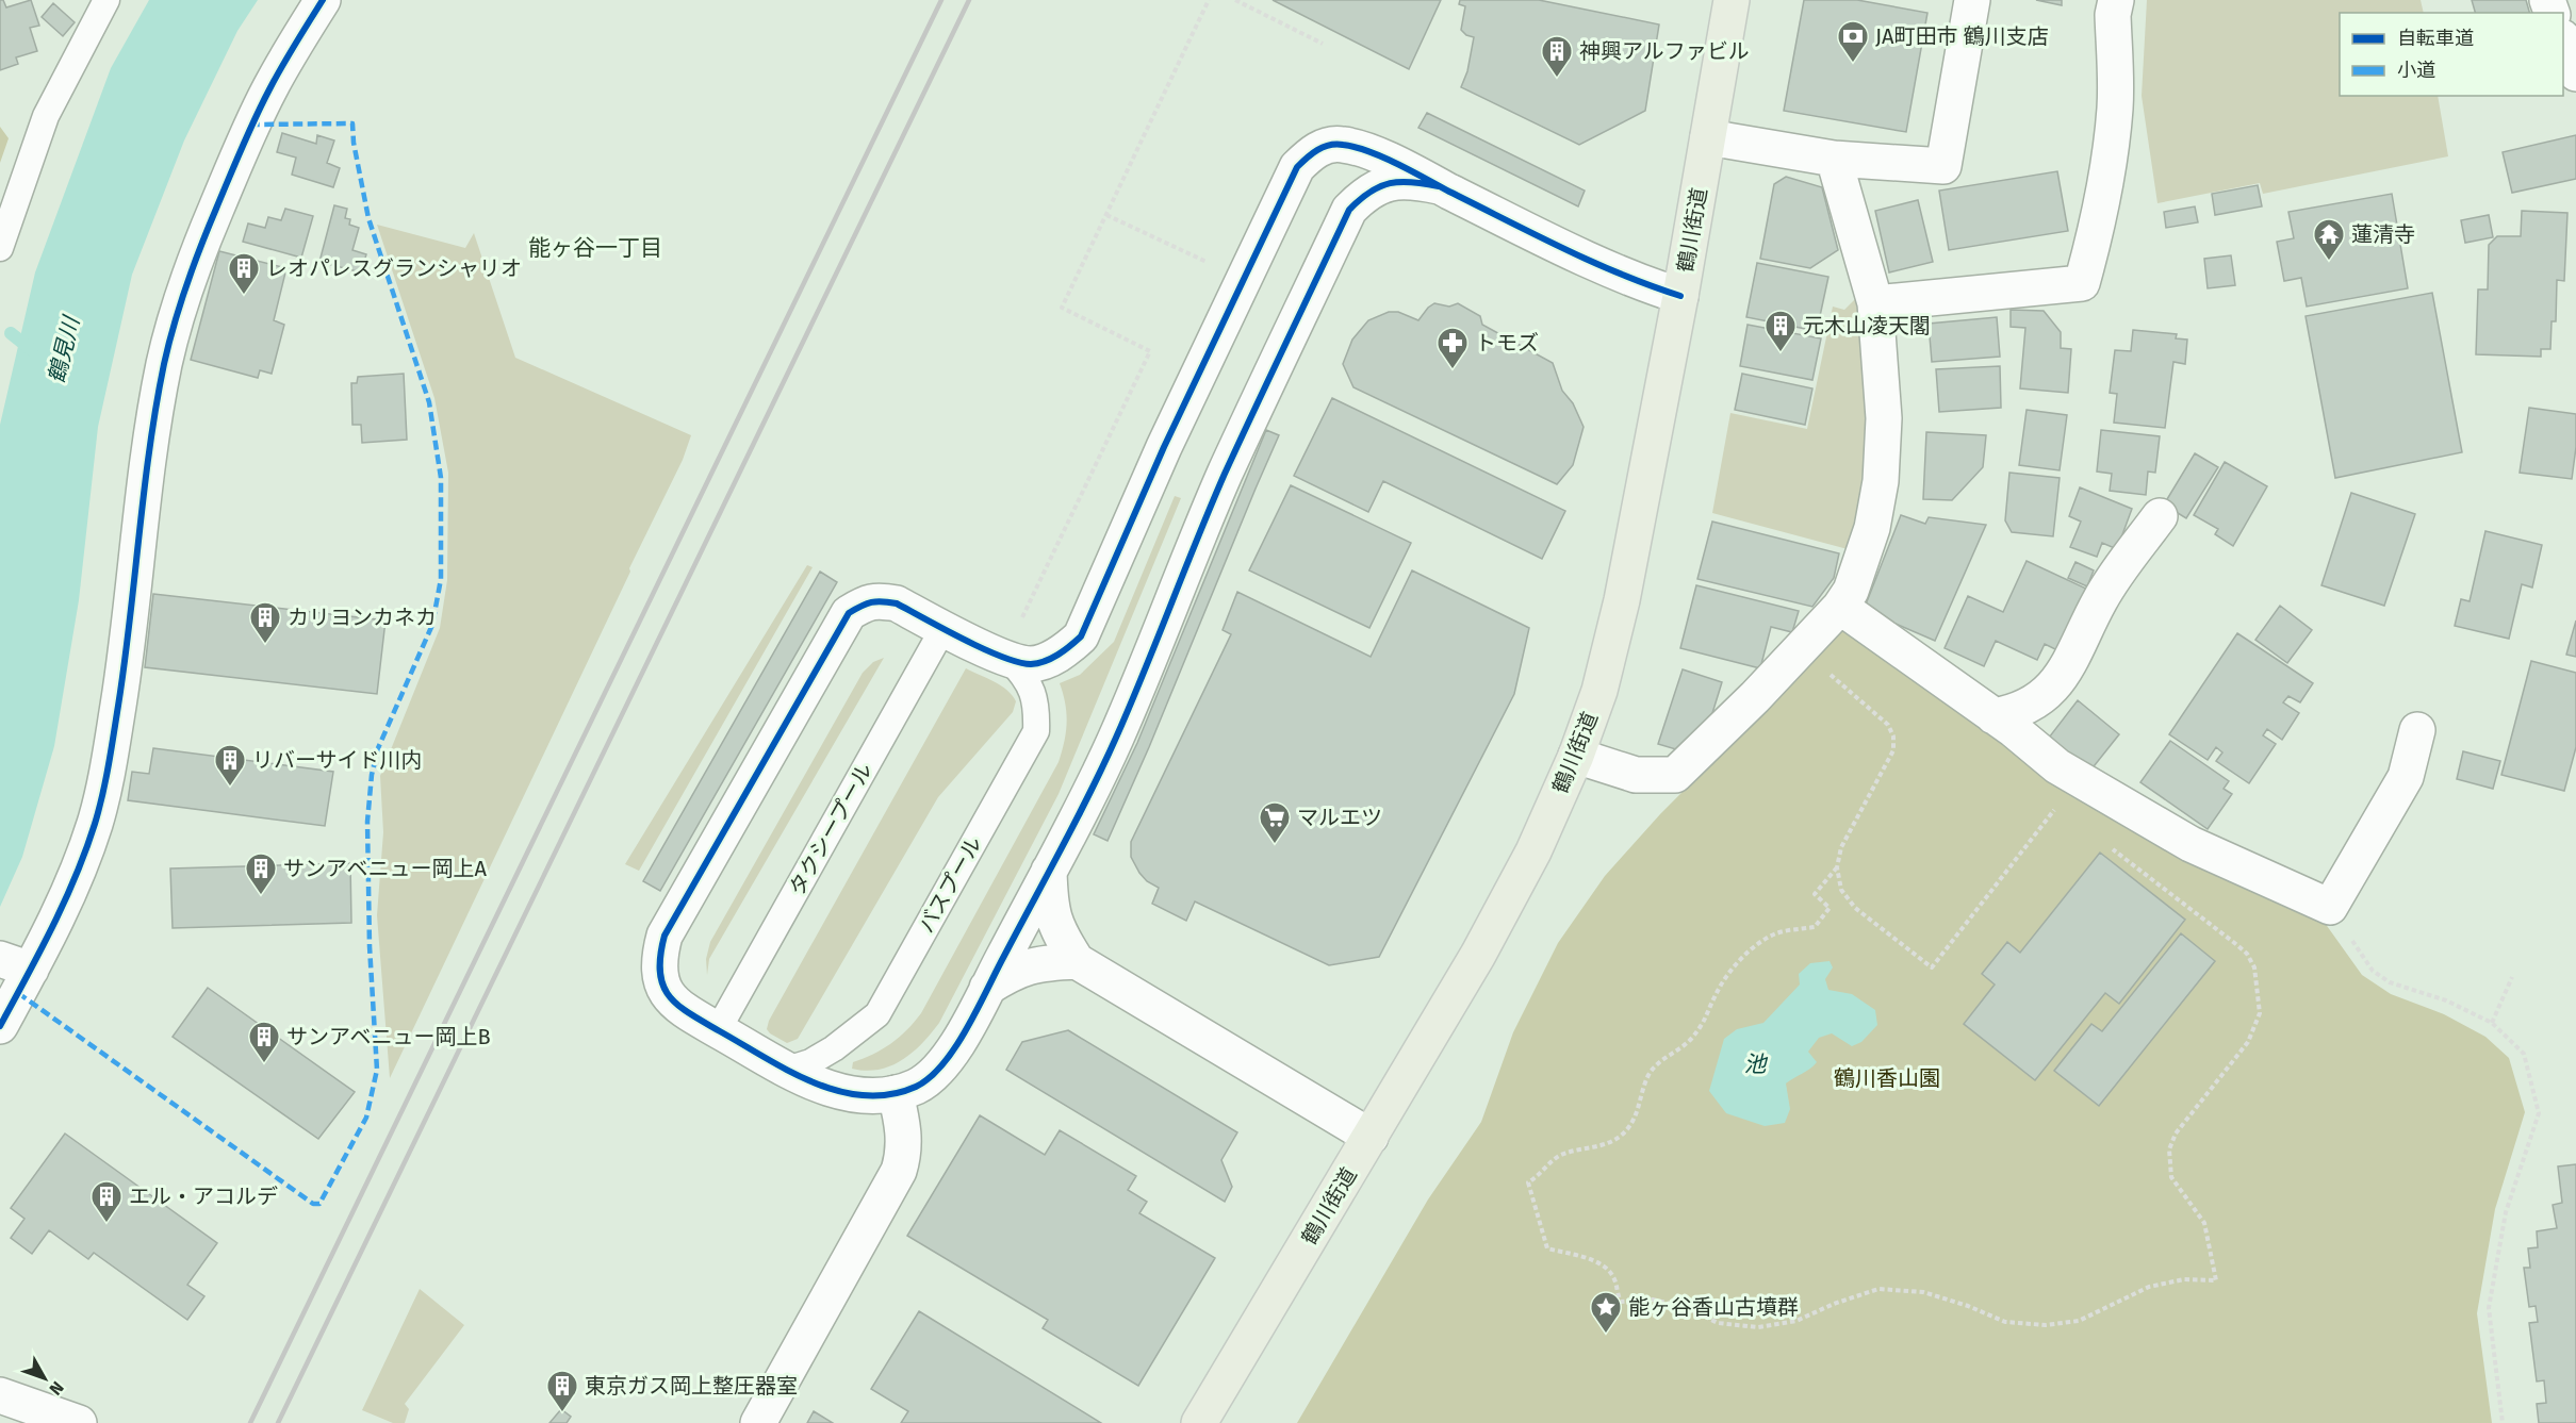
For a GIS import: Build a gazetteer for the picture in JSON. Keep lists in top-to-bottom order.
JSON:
{
  "streets": {
    "main road": ["鶴川街道"],
    "lane": ["タクシープール", "バスプール"]
  },
  "districts": ["能ヶ谷一丁目"],
  "water": ["鶴見川", "池"],
  "parks": ["鶴川香山園"],
  "places": {
    "bank": ["JA町田市 鶴川支店"],
    "building": [
      "神興アルファビル",
      "レオパレスグランシャリオ",
      "元木山凌天閣",
      "カリヨンカネカ",
      "リバーサイド川内",
      "サンアベニュー岡上A",
      "サンアベニュー岡上B",
      "エル・アコルデ",
      "東京ガス岡上整圧器室"
    ],
    "temple": ["蓮清寺"],
    "pharmacy": ["トモズ"],
    "supermarket": ["マルエツ"],
    "place": ["能ヶ谷香山古墳群"]
  },
  "legend": ["自転車道", "小道"],
  "north": "bottom right"
}
